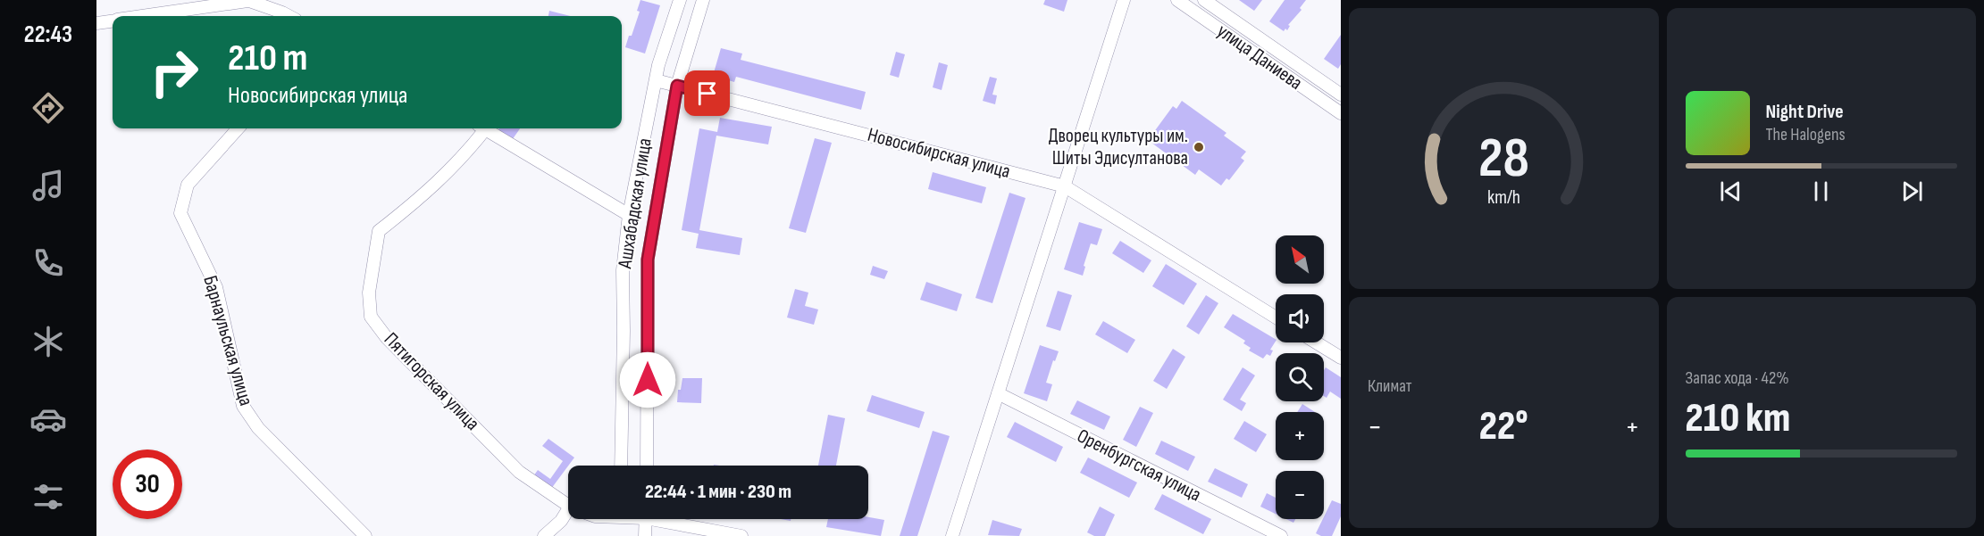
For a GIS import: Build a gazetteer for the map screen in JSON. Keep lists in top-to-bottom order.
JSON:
{
  "streets": {
    "street": [
      "улица Даниева",
      "Новосибирская улица",
      "Ашхабадская улица",
      "Барнаульская улица",
      "Пятигорская улица",
      "Оренбургская улица"
    ]
  },
  "crossings": [
    ["Новосибирская улица", "Ашхабадская улица"]
  ],
  "places": ["Дворец культуры им. Шиты Эдисултанова"],
  "north": "top left",
  "page": {
    "tabs": "22:43",
    "turn": ["210 m", "Новосибирская улица"],
    "song": ["Night Drive", "The Halogens"],
    "map_buttons": ["+", "−"],
    "tile": [
      "Климат",
      ["Запас хода · 42%", "210 km"]
    ],
    "heat": ["−", "22°", "+"],
    "limit": "30",
    "trip": "22:44 · 1 мин · 230 m",
    "gauge": ["28", "km/h"]
  }
}
